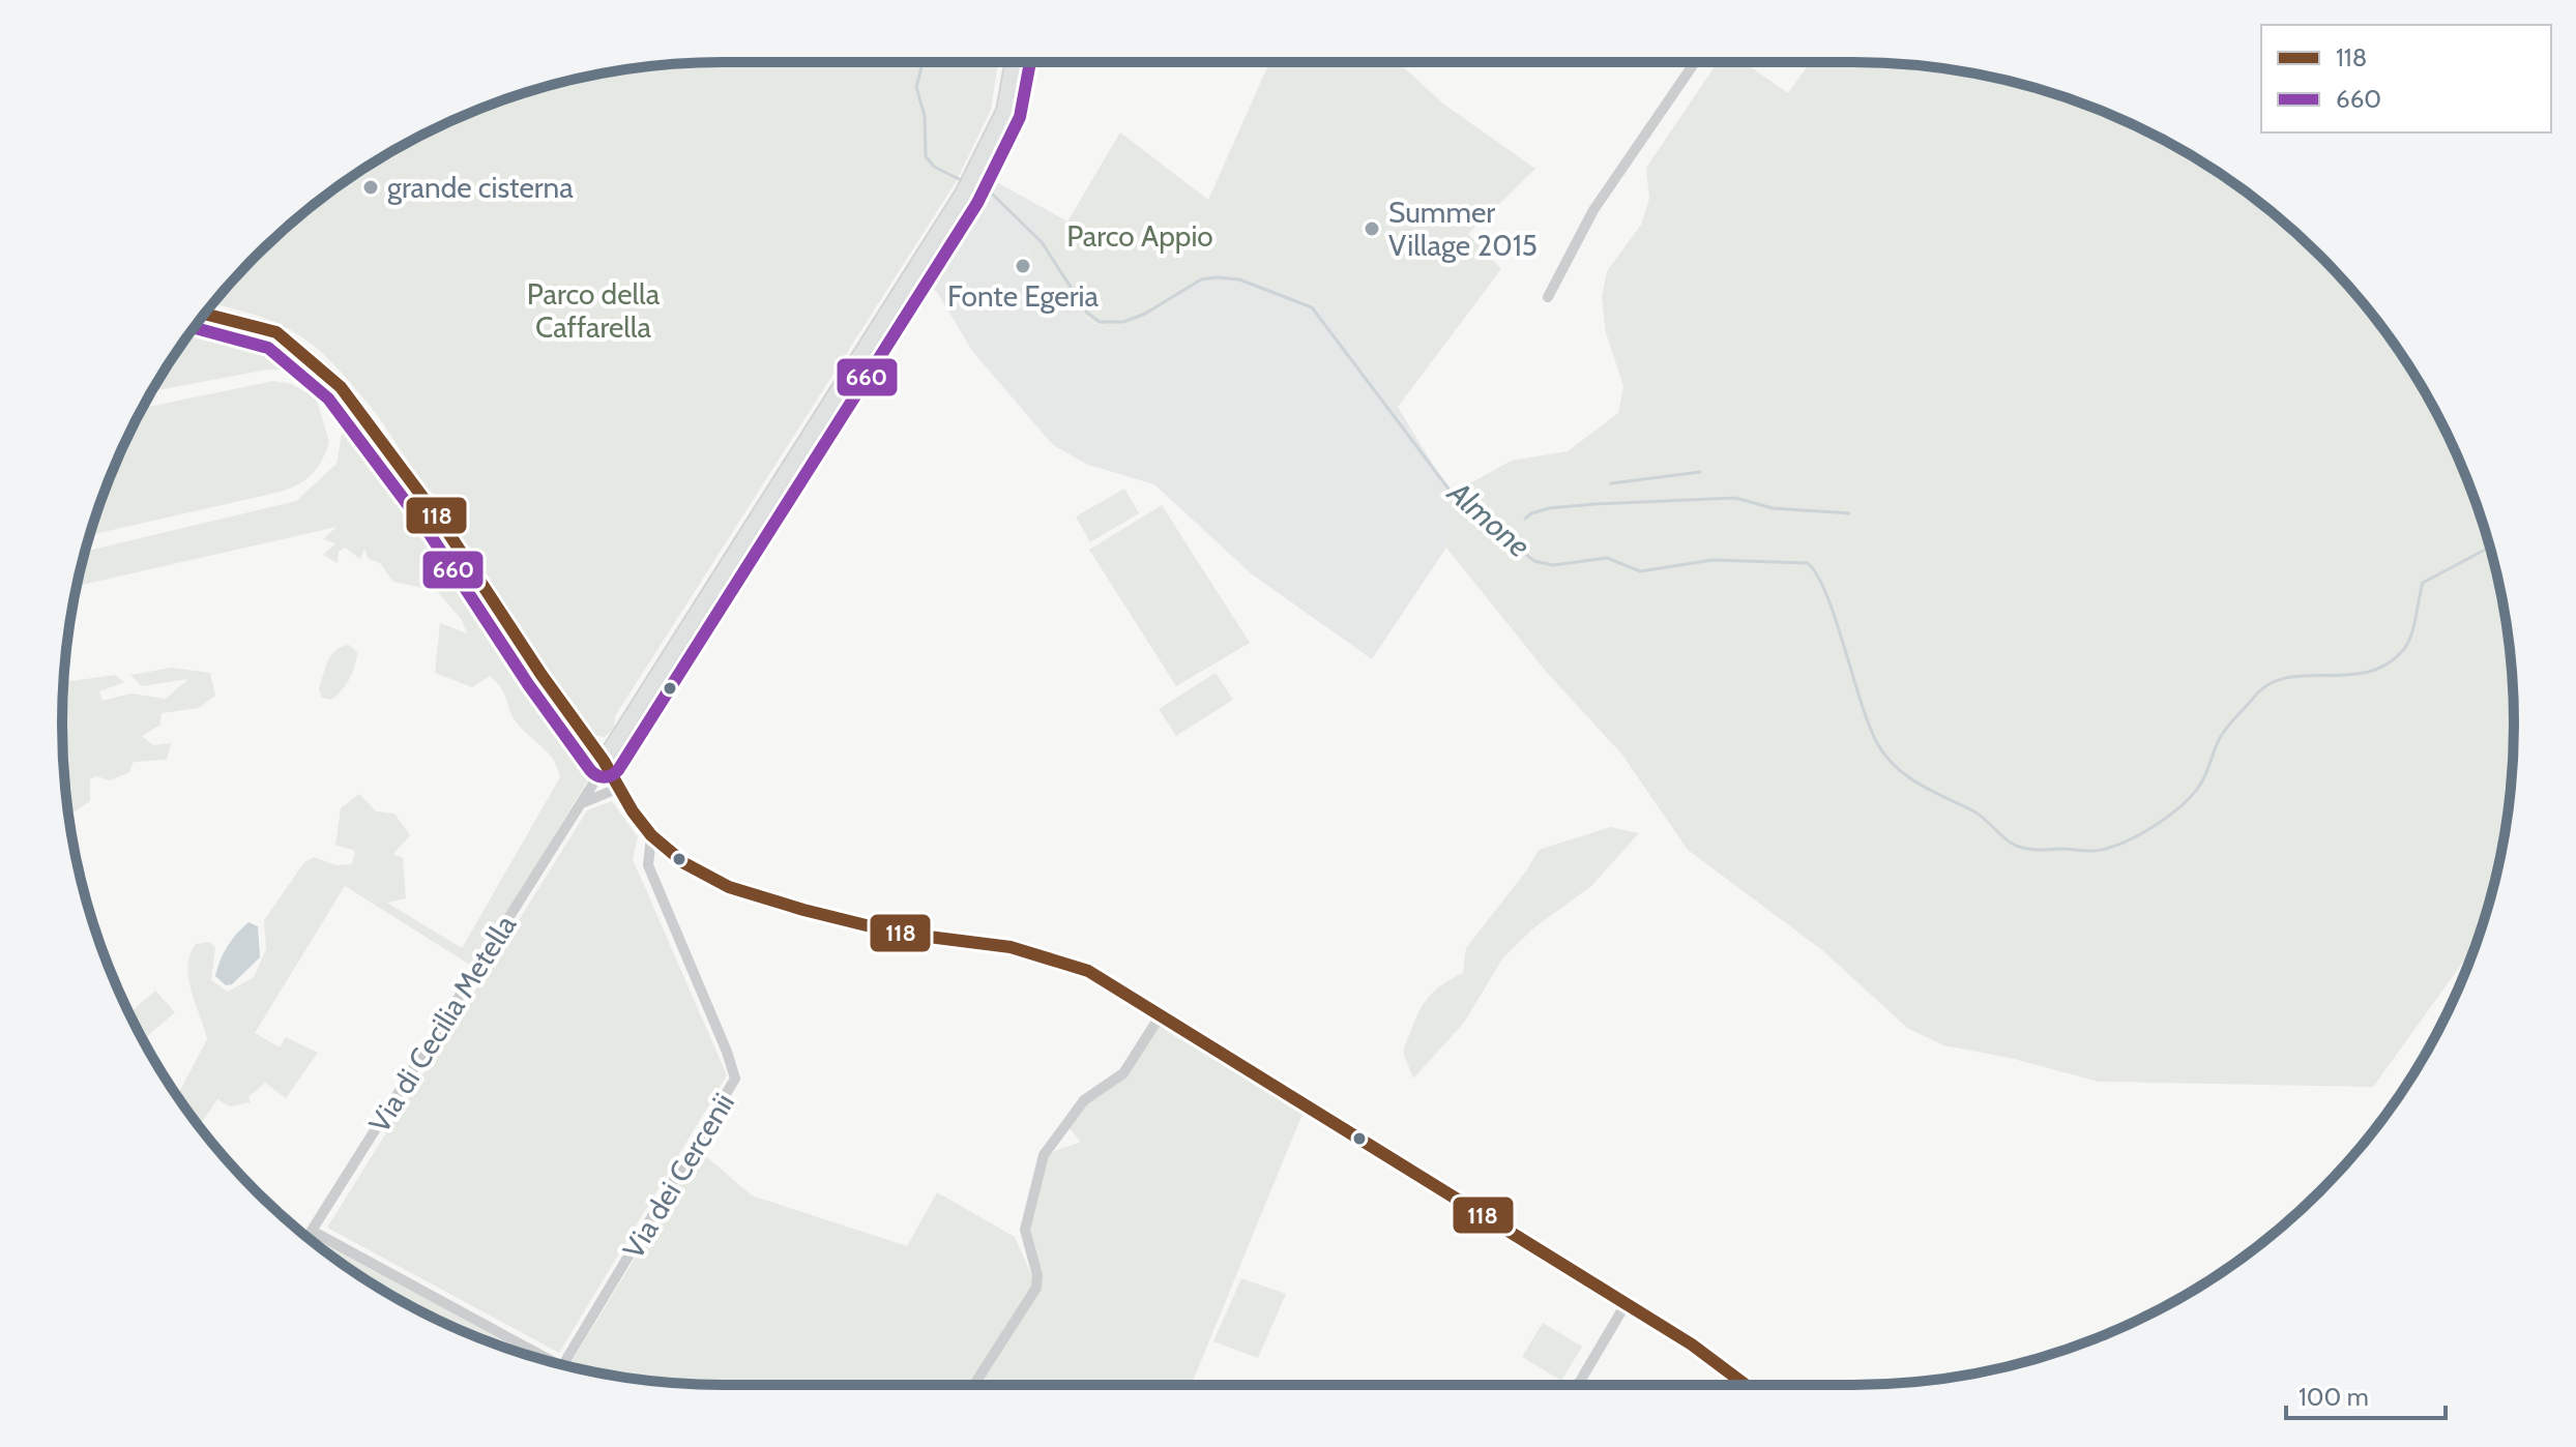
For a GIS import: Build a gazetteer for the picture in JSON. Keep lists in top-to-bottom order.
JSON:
{
  "streets": {
    "street": ["Via di Cecilia Metella", "Via dei Cercenii"]
  },
  "water": ["Almone"],
  "parks": ["Parco Appio", "Parco della Caffarella"],
  "places": ["grande cisterna", "Summer Village 2015", "Fonte Egeria"],
  "lines": ["transit line 660", "transit line 118"],
  "legend": ["118", "660"],
  "scale_bar": "100 m"
}
